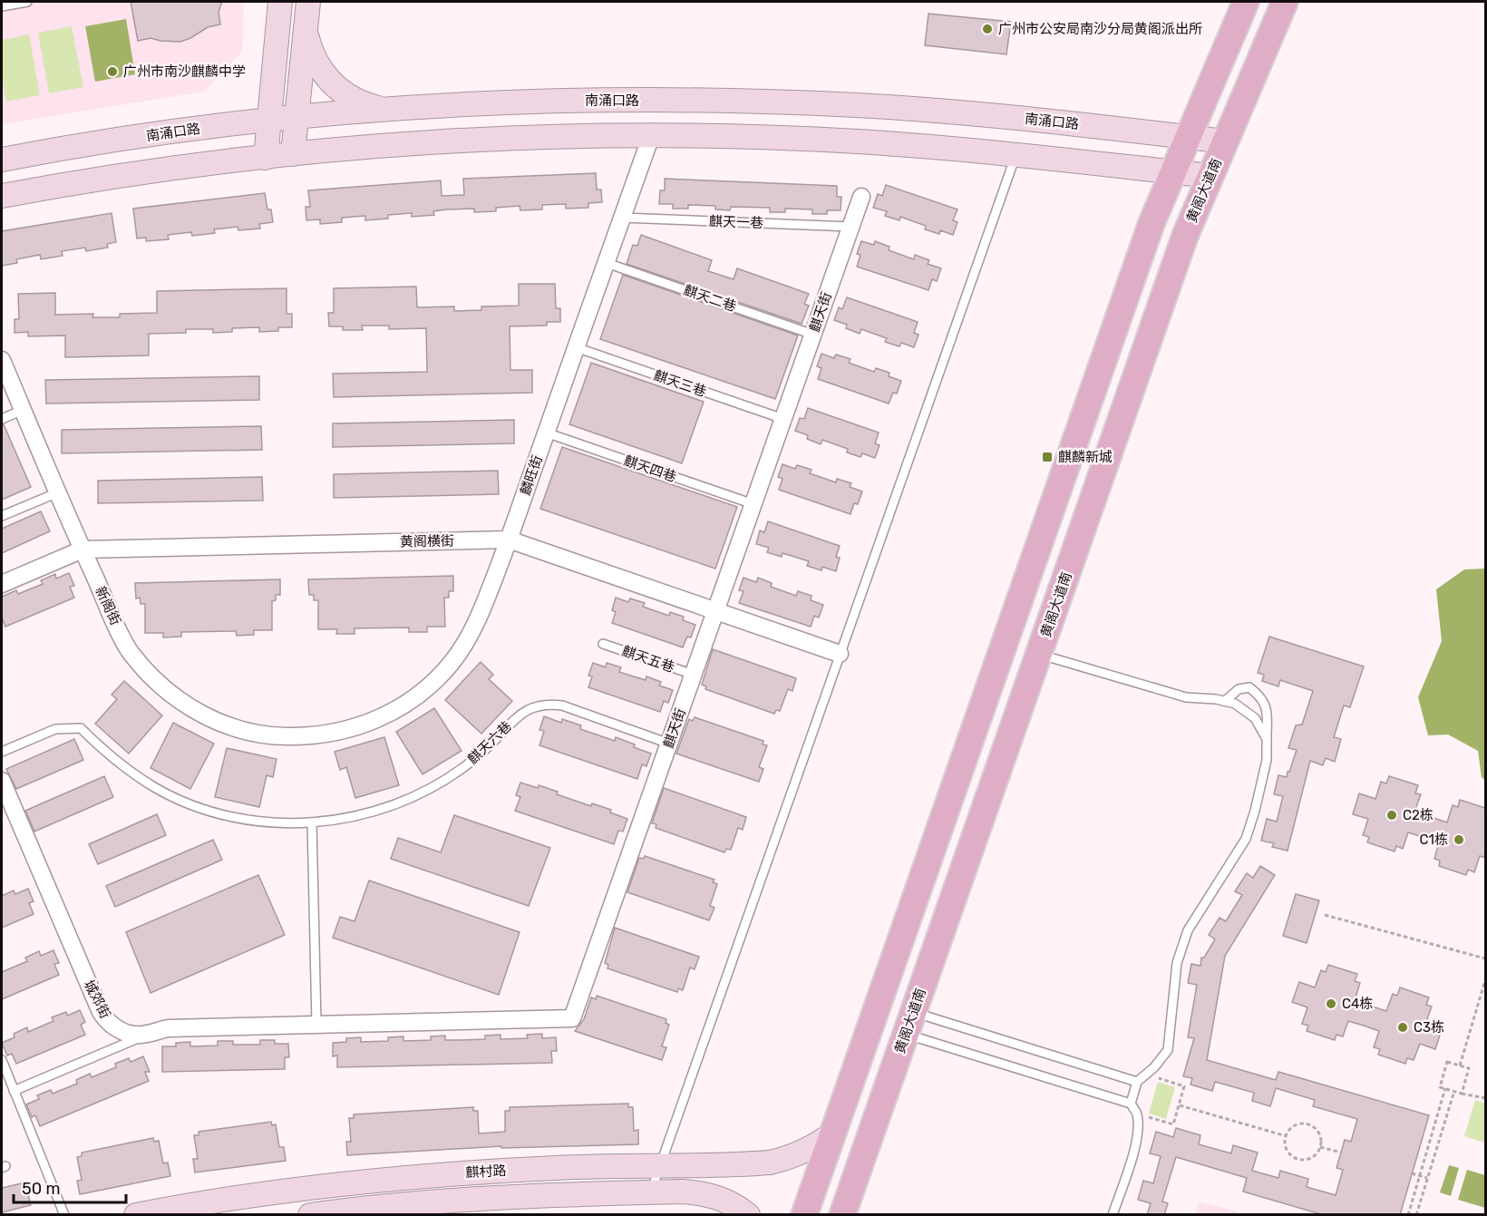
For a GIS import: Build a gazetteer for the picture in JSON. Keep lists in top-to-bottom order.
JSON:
{
  "streets": {
    "main road": ["南涌口路", "黄阁大道南", "麒村路"],
    "street": [
      "麒天街",
      "麟旺街",
      "黄阁横街",
      "新阁街",
      "城郊街"
    ],
    "lane": [
      "麒天一巷",
      "麒天二巷",
      "麒天三巷",
      "麒天四巷",
      "麒天五巷",
      "麒天六巷"
    ]
  },
  "crossings": [
    ["南涌口路", "黄阁大道南"],
    ["麒天一巷", "麒天街"],
    ["麒天一巷", "麟旺街"],
    ["麒天二巷", "麒天街"],
    ["麒天二巷", "麟旺街"],
    ["麒天街", "麒天三巷"],
    ["麒天街", "麒天四巷"],
    ["麒天街", "黄阁横街"],
    ["麒天街", "麒天五巷"],
    ["麒天街", "麒天六巷"],
    ["麒天街", "城郊街"],
    ["麒天三巷", "麟旺街"],
    ["麒天四巷", "麟旺街"],
    ["麟旺街", "黄阁横街"],
    ["麟旺街", "新阁街"],
    ["黄阁横街", "新阁街"]
  ],
  "places": {
    "other": [
      "广州市公安局南沙分局黄阁派出所",
      "广州市南沙麒麟中学",
      "C2栋",
      "C1栋",
      "C4栋",
      "C3栋"
    ],
    "transit": ["麒麟新城"]
  },
  "scale_bar": "50 m"
}
